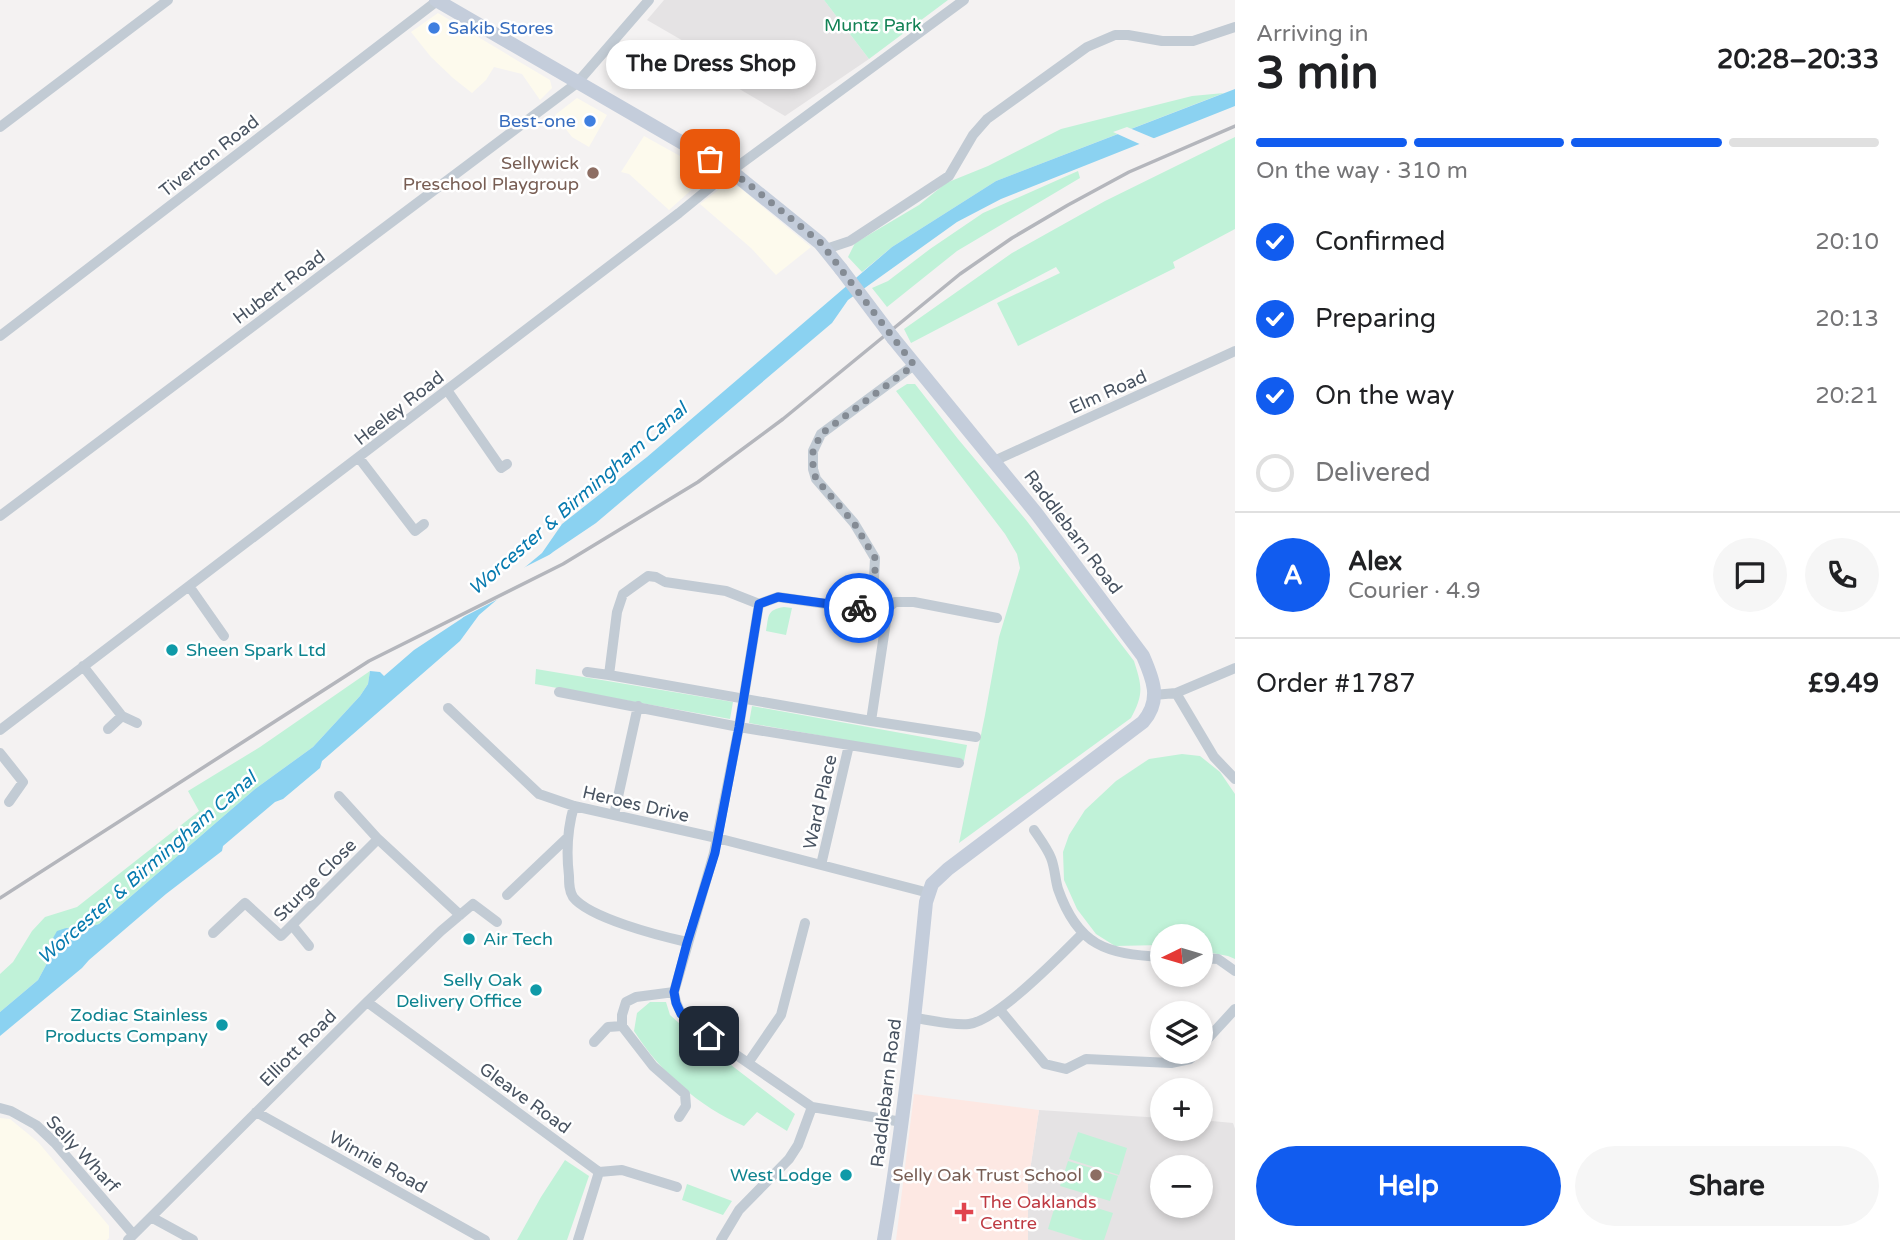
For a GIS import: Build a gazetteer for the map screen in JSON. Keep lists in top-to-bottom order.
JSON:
{
  "streets": {
    "street": [
      "Tiverton Road",
      "Hubert Road",
      "Elm Road",
      "Heeley Road",
      "Raddlebarn Road",
      "Ward Place",
      "Heroes Drive",
      "Sturge Close",
      "Elliott Road",
      "Gleave Road",
      "Selly Wharf",
      "Winnie Road"
    ]
  },
  "crossings": [
    ["Tiverton Road", "Raddlebarn Road"],
    ["Hubert Road", "Raddlebarn Road"],
    ["Elm Road", "Raddlebarn Road"],
    ["Heeley Road", "Raddlebarn Road"],
    ["Raddlebarn Road", "Heroes Drive"],
    ["Ward Place", "Heroes Drive"],
    ["Sturge Close", "Elliott Road"],
    ["Elliott Road", "Gleave Road"],
    ["Elliott Road", "Selly Wharf"],
    ["Elliott Road", "Winnie Road"]
  ],
  "water": ["Worcester & Birmingham Canal"],
  "parks": ["Muntz Park"],
  "places": {
    "other": [
      "Sakib Stores",
      "Best-one",
      "The Dress Shop",
      "Sellywick Preschool Playgroup",
      "Sheen Spark Ltd",
      "Air Tech",
      "Selly Oak Delivery Office",
      "Zodiac Stainless Products Company",
      "West Lodge",
      "Selly Oak Trust School"
    ],
    "health": ["The Oaklands Centre"]
  },
  "north": "left",
  "page": {
    "heading": ["3 min", "Arriving in", "20:28–20:33"],
    "panel": [
      "Alex",
      "Courier · 4.9",
      "Order #1787",
      "£9.49"
    ],
    "bubble": "The Dress Shop",
    "bar": "On the way · 310 m",
    "list": [
      ["Confirmed", "20:10"],
      ["Preparing", "20:13"],
      ["On the way", "20:21"],
      "Delivered"
    ],
    "round": "A",
    "map_buttons": ["+", "−"],
    "buttons": ["Help", "Share"]
  }
}
